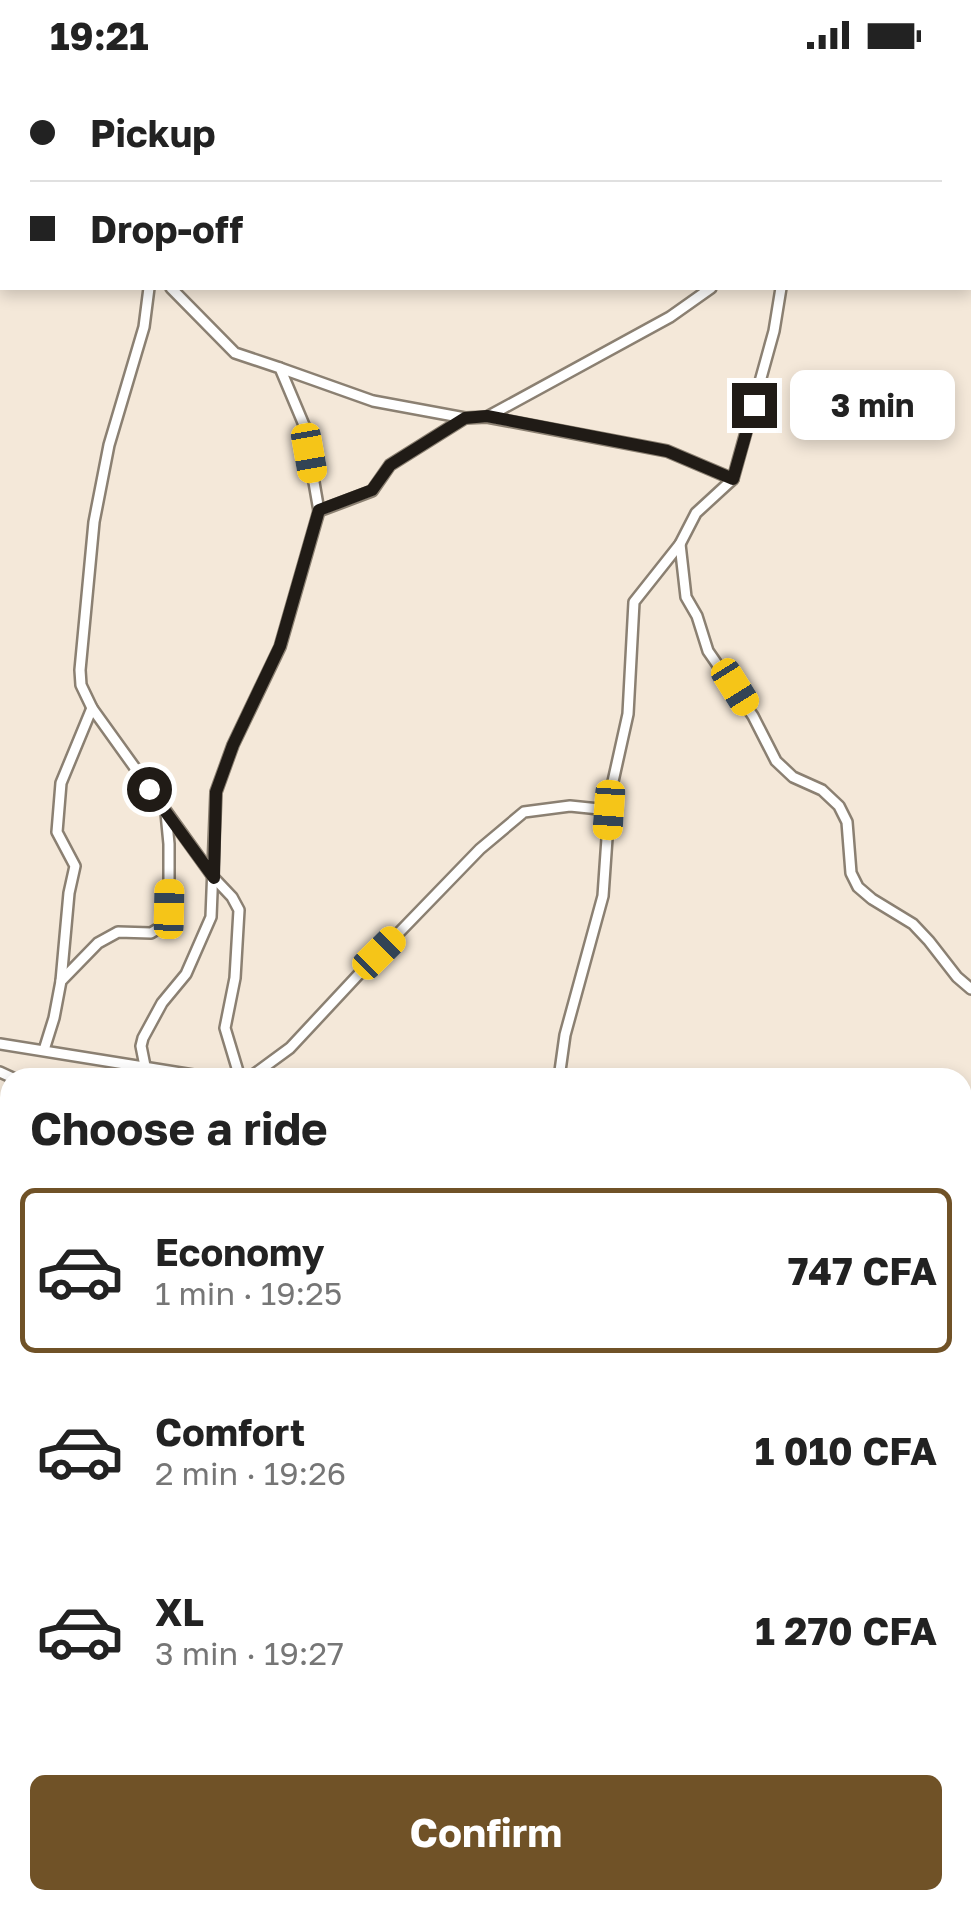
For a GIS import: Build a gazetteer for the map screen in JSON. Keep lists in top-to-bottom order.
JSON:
{
  "page": {
    "status": "19:21",
    "banner": ["Pickup", "Drop-off"],
    "bubble": "3 min",
    "heading": "Choose a ride",
    "list": [
      {
        "name": "Economy",
        "note": "1 min · 19:25",
        "value": "747 CFA"
      },
      {
        "name": "Comfort",
        "note": "2 min · 19:26",
        "value": "1 010 CFA"
      },
      {
        "name": "XL",
        "note": "3 min · 19:27",
        "value": "1 270 CFA"
      }
    ],
    "buttons": "Confirm"
  }
}
